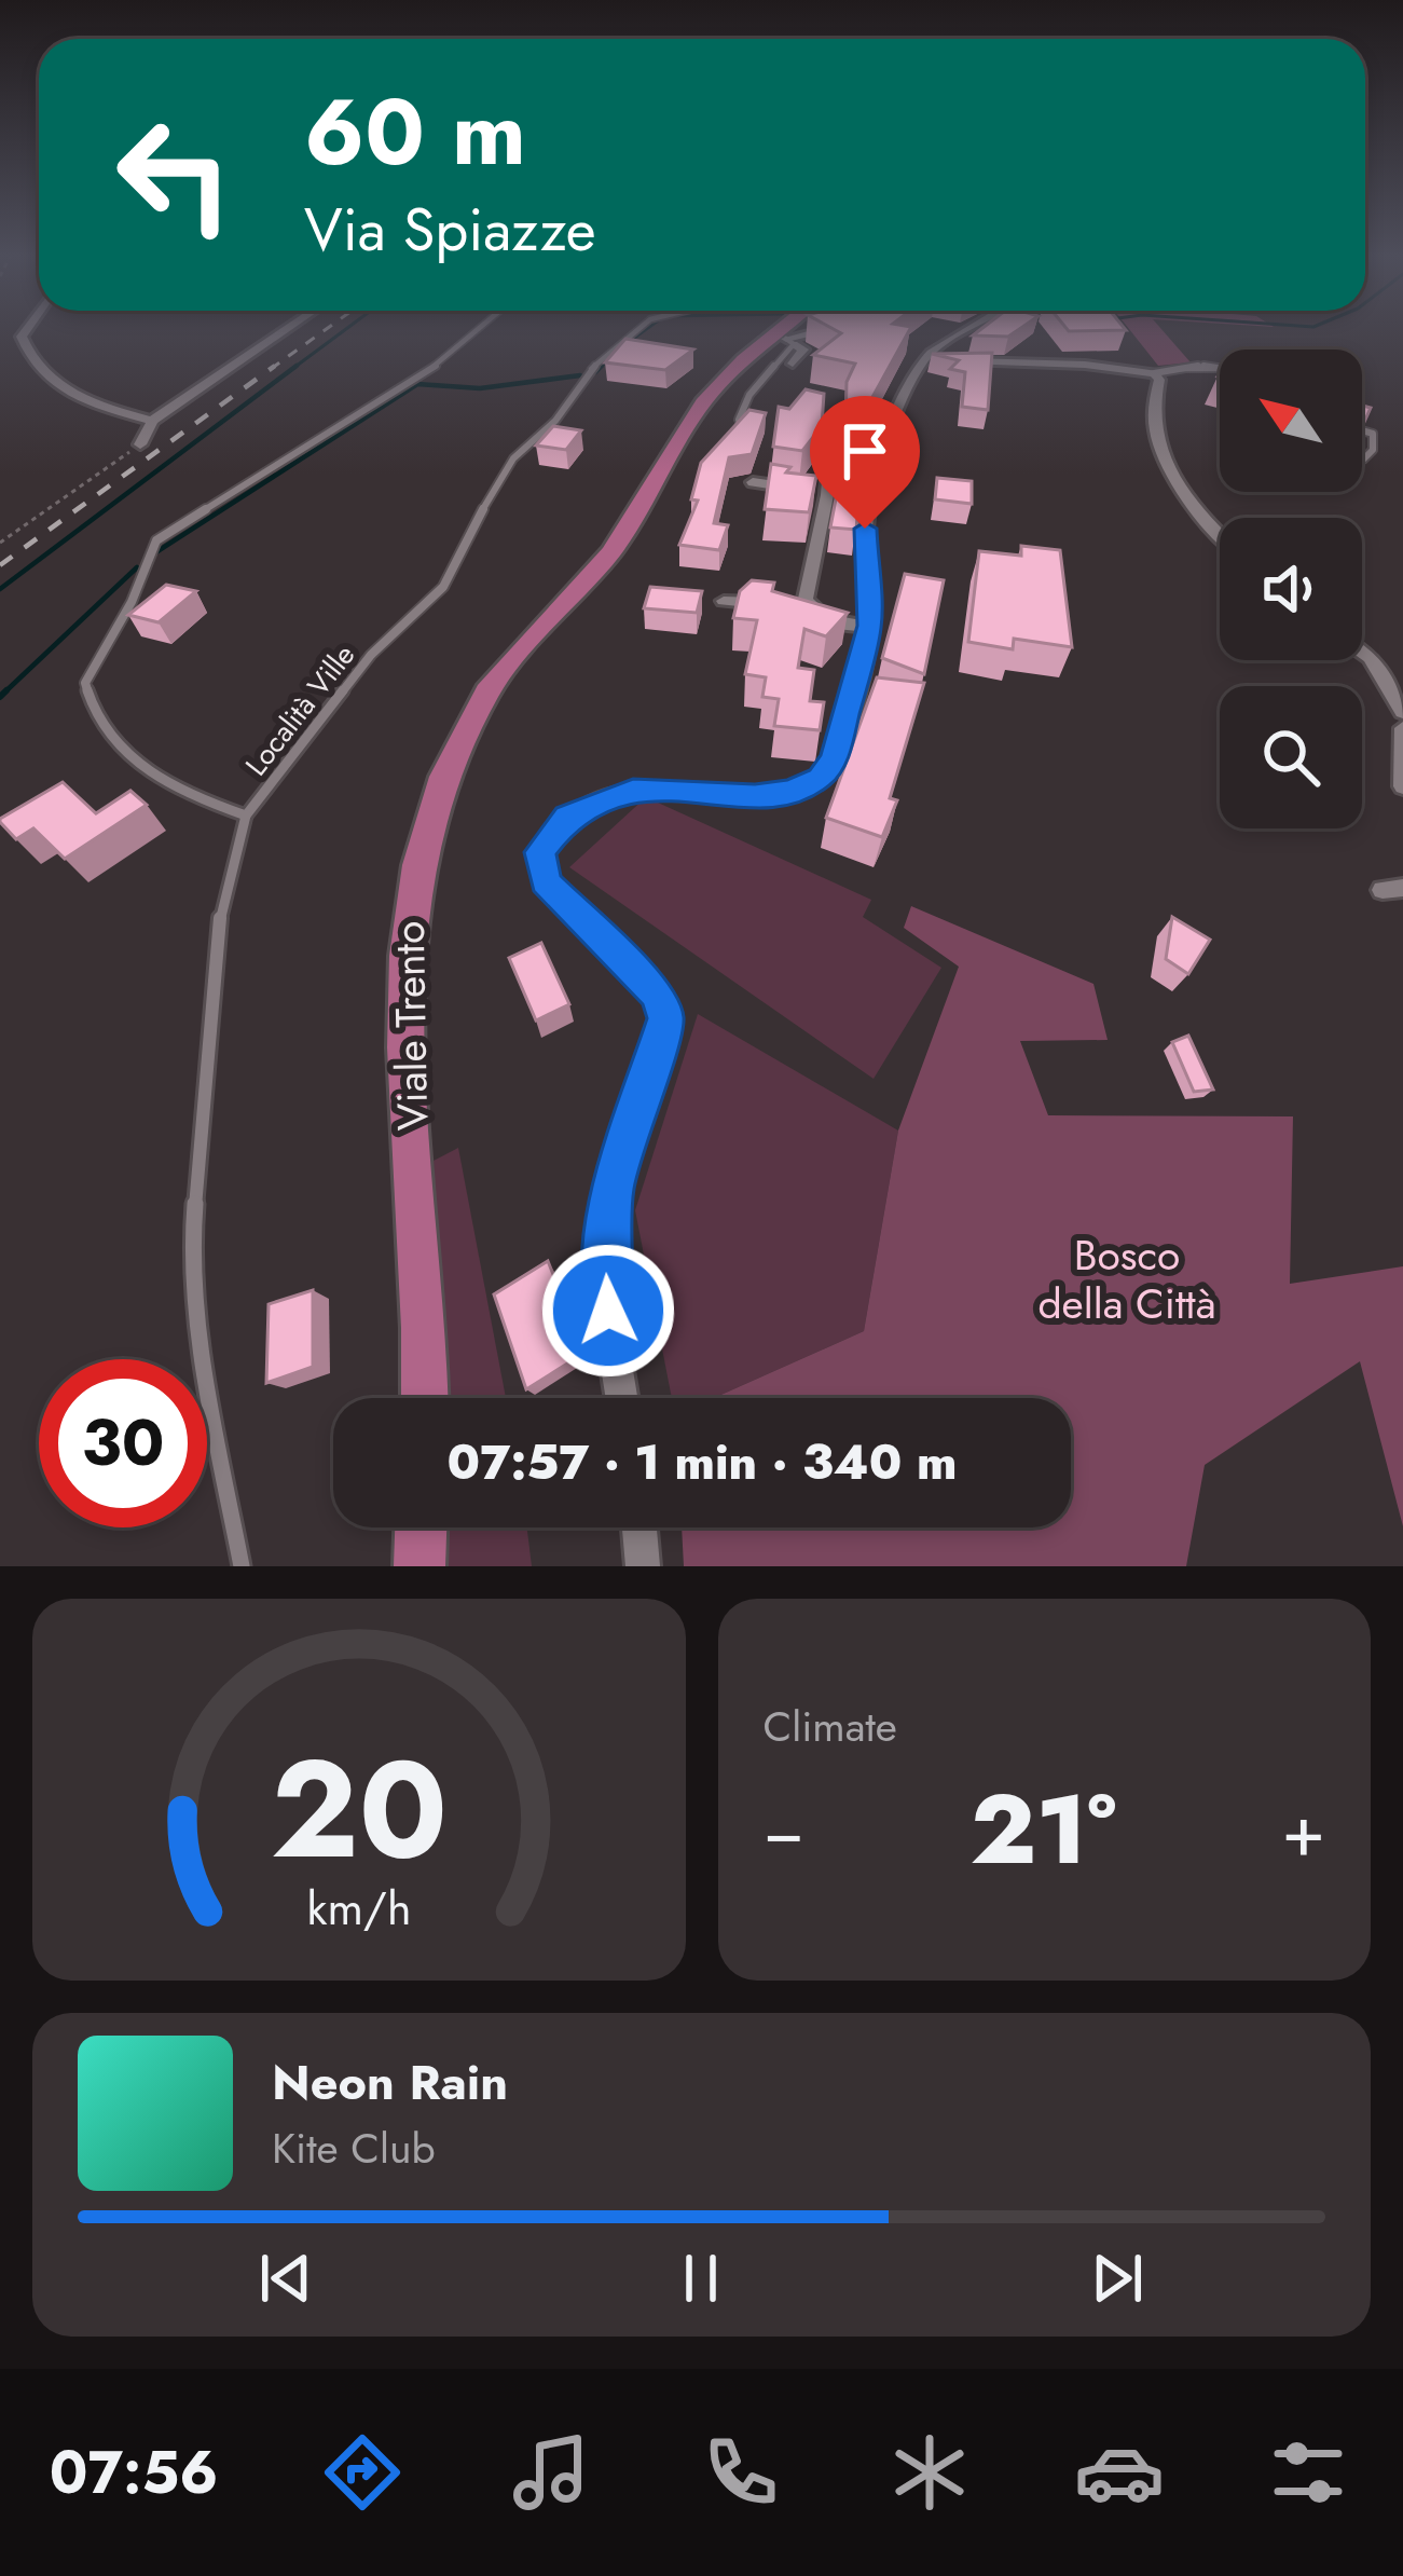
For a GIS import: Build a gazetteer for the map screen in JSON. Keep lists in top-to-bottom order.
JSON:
{
  "streets": {
    "main road": ["Viale Trento"],
    "lane": ["Località Ville"]
  },
  "parks": ["Bosco della Città"],
  "north": "top left",
  "page": {
    "turn": ["60 m", "Via Spiazze"],
    "limit": "30",
    "trip": "07:57 · 1 min · 340 m",
    "tile": "Climate",
    "heat": ["−", "21°", "+"],
    "song": ["Neon Rain", "Kite Club"],
    "tabs": "07:56",
    "gauge": ["20", "km/h"]
  }
}
